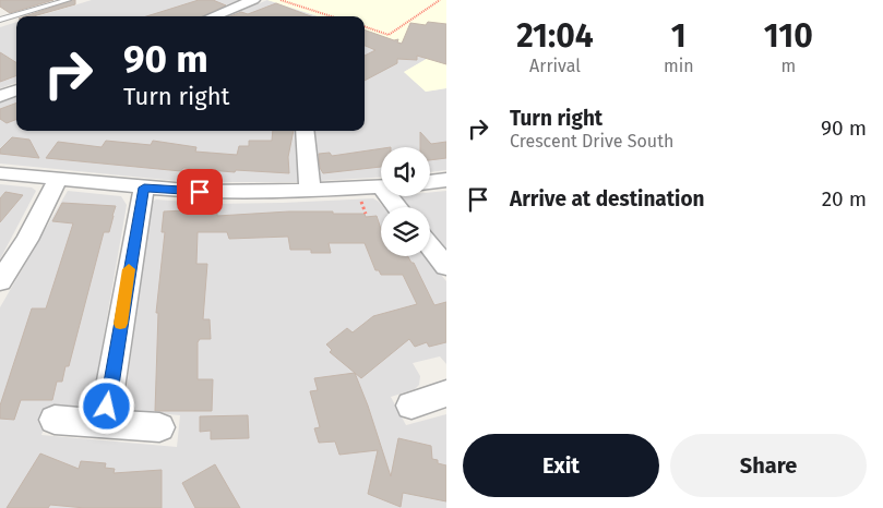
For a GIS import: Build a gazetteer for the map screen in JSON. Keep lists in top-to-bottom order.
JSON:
{
  "page": {
    "eta": [
      "21:04",
      "Arrival",
      "1",
      "min",
      "110",
      "m"
    ],
    "turn": ["90 m", "Turn right"],
    "list": [
      {
        "name": "Turn right",
        "note": "Crescent Drive South",
        "value": "90 m"
      },
      {
        "name": "Arrive at destination",
        "value": "20 m"
      }
    ],
    "buttons": ["Exit", "Share"]
  }
}
